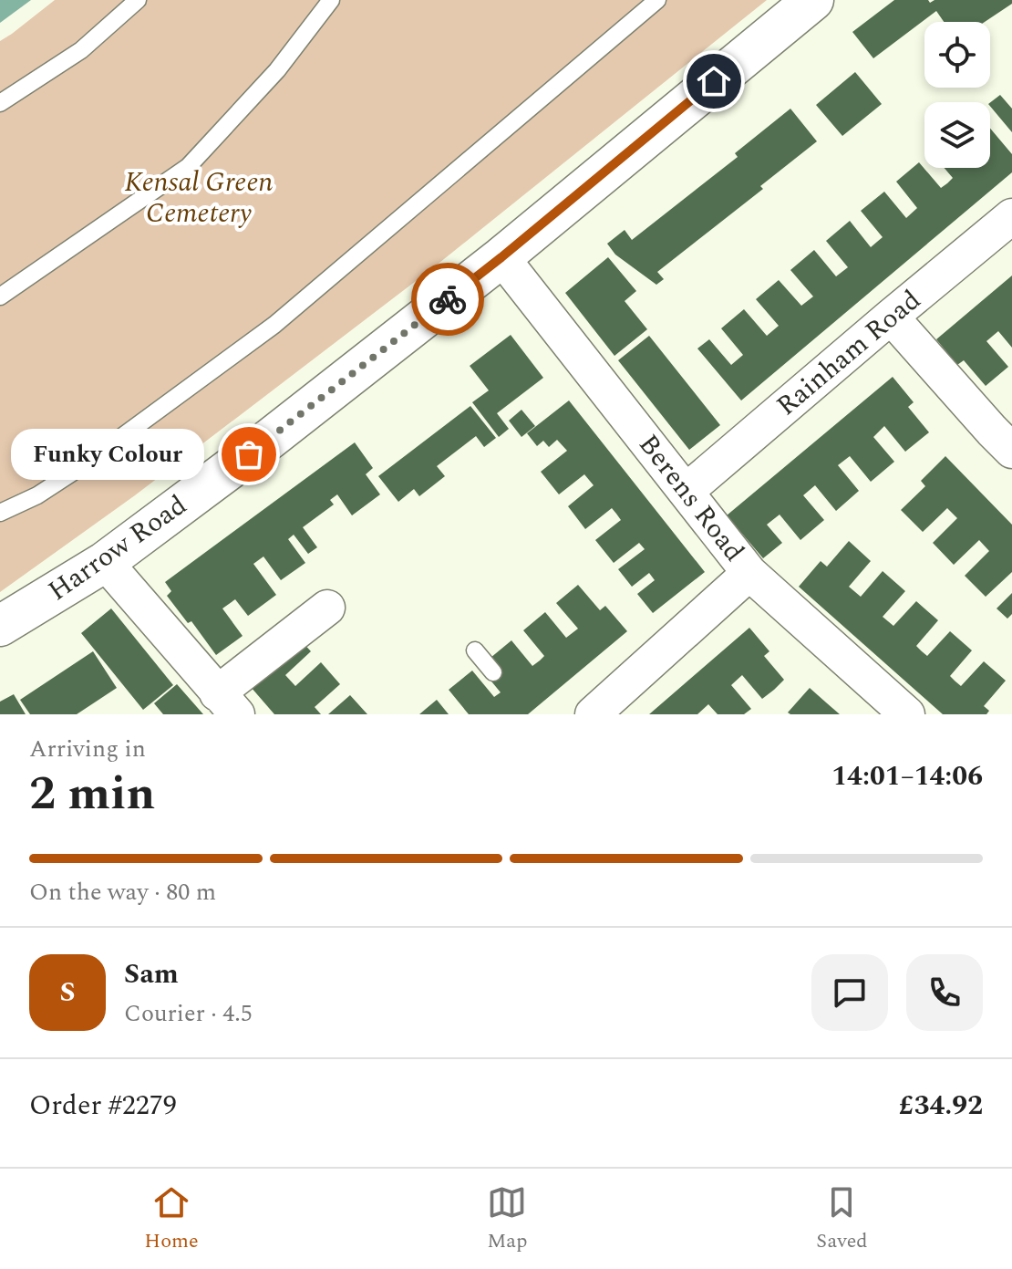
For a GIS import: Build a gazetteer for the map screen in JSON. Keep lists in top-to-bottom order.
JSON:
{
  "streets": {
    "main road": ["Harrow Road"],
    "street": ["Rainham Road", "Berens Road"]
  },
  "crossings": [
    ["Rainham Road", "Berens Road"],
    ["Berens Road", "Harrow Road"]
  ],
  "parks": ["Kensal Green Cemetery"],
  "places": ["Funky Colour"],
  "page": {
    "bubble": "Funky Colour",
    "heading": ["2 min", "Arriving in", "14:01–14:06"],
    "panel": [
      "Sam",
      "Courier · 4.5",
      "Order #2279",
      "£34.92"
    ],
    "bar": "On the way · 80 m",
    "round": "S",
    "tabs": ["Home", "Map", "Saved"]
  }
}
